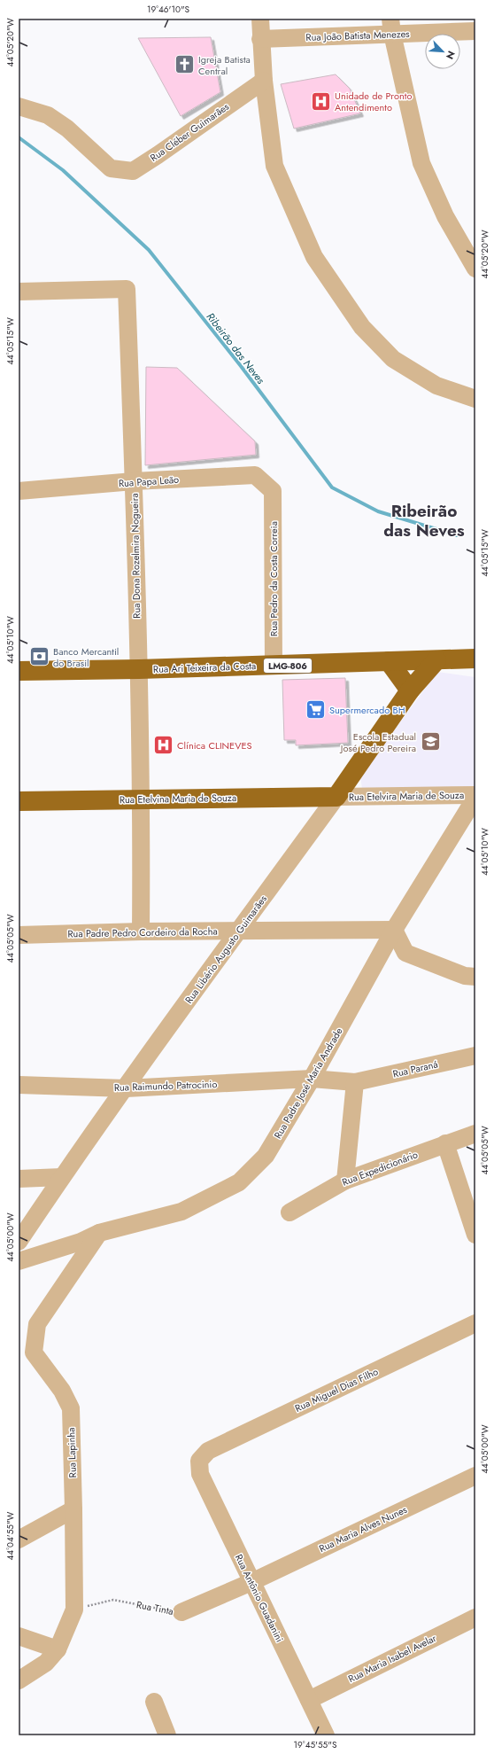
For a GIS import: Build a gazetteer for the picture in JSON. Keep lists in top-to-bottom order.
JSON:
{
  "streets": {
    "highway": [
      "LMG-806",
      "Rua Ari Teixeira da Costa",
      "Rua Etelvina Maria de Souza",
      "Rua Libério Augusto Guimarães"
    ],
    "street": [
      "Rua João Batista Menezes",
      "Rua Cléber Guimarães",
      "Rua Papa Leão",
      "Rua Dona Rozelmira Nogueira",
      "Rua Pedro da Costa Correia",
      "Rua Etelvira Maria de Souza",
      "Rua Padre Pedro Cordeiro da Rocha",
      "Rua Paraná",
      "Rua Padre José Maria Andrade",
      "Rua Raimundo Patrocinio",
      "Rua Expedicionário",
      "Rua Miguel Dias Filho",
      "Rua Lapinha",
      "Rua Maria Alves Nunes",
      "Rua Antônio Guadanini",
      "Rua Tinta",
      "Rua Maria Isabel Avelar"
    ]
  },
  "crossings": [
    ["Rua Papa Leão", "Rua Dona Rozelmira Nogueira"],
    ["Rua Papa Leão", "Rua Pedro da Costa Correia"],
    ["Rua Dona Rozelmira Nogueira", "Rua Ari Teixeira da Costa"],
    ["Rua Dona Rozelmira Nogueira", "Rua Etelvina Maria de Souza"],
    ["Rua Dona Rozelmira Nogueira", "Rua Padre Pedro Cordeiro da Rocha"],
    ["Rua Pedro da Costa Correia", "Rua Ari Teixeira da Costa"],
    ["Rua Ari Teixeira da Costa", "Rua Libério Augusto Guimarães"],
    ["Rua Etelvira Maria de Souza", "Rua Etelvina Maria de Souza"],
    ["Rua Etelvira Maria de Souza", "Rua Libério Augusto Guimarães"],
    ["Rua Etelvira Maria de Souza", "Rua Padre José Maria Andrade"],
    ["Rua Etelvina Maria de Souza", "Rua Libério Augusto Guimarães"],
    ["Rua Padre Pedro Cordeiro da Rocha", "Rua Libério Augusto Guimarães"],
    ["Rua Padre Pedro Cordeiro da Rocha", "Rua Padre José Maria Andrade"],
    ["Rua Libério Augusto Guimarães", "Rua Raimundo Patrocinio"],
    ["Rua Paraná", "Rua Padre José Maria Andrade"],
    ["Rua Paraná", "Rua Raimundo Patrocinio"],
    ["Rua Padre José Maria Andrade", "Rua Raimundo Patrocinio"],
    ["Rua Padre José Maria Andrade", "Rua Lapinha"],
    ["Rua Miguel Dias Filho", "Rua Antônio Guadanini"],
    ["Rua Lapinha", "Rua Tinta"],
    ["Rua Maria Alves Nunes", "Rua Antônio Guadanini"],
    ["Rua Maria Alves Nunes", "Rua Tinta"],
    ["Rua Antônio Guadanini", "Rua Tinta"],
    ["Rua Antônio Guadanini", "Rua Maria Isabel Avelar"]
  ],
  "districts": ["Ribeirão das Neves"],
  "water": ["Ribeirão das Neves"],
  "places": {
    "church": ["Igreja Batista Central"],
    "hospital": ["Unidade de Pronto Antendimento", "Clínica CLINEVES"],
    "bank": ["Banco Mercantil do Brasil"],
    "supermarket": ["Supermercado BH"],
    "school or university": ["Escola Estadual José Pedro Pereira"]
  },
  "north": "bottom right",
  "coordinates": [
    "19°46'10\"S",
    "44°05'20\"W",
    "44°05'15\"W",
    "44°05'10\"W",
    "44°05'05\"W",
    "44°05'00\"W",
    "44°04'55\"W",
    "19°45'55\"S"
  ]
}
